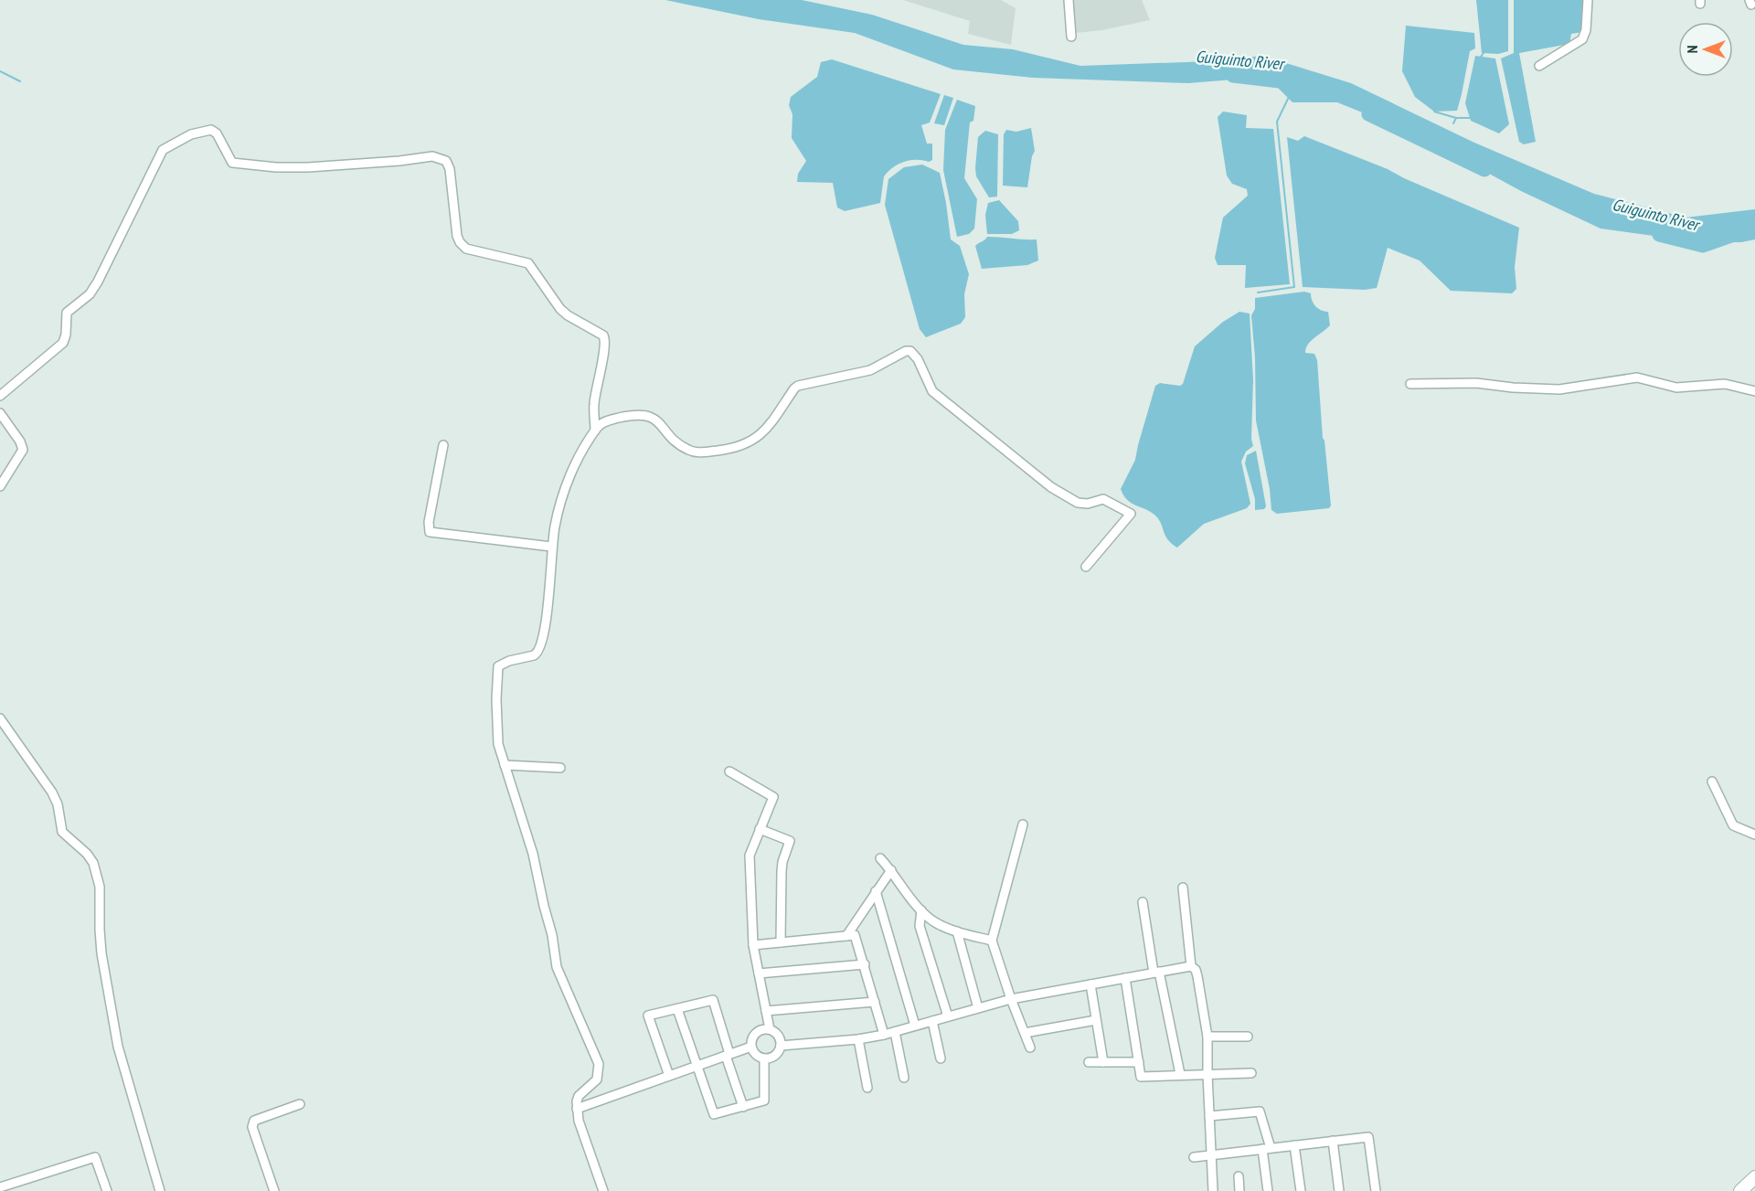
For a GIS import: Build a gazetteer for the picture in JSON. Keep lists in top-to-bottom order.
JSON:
{
  "water": ["Guiguinto River"],
  "north": "left"
}
